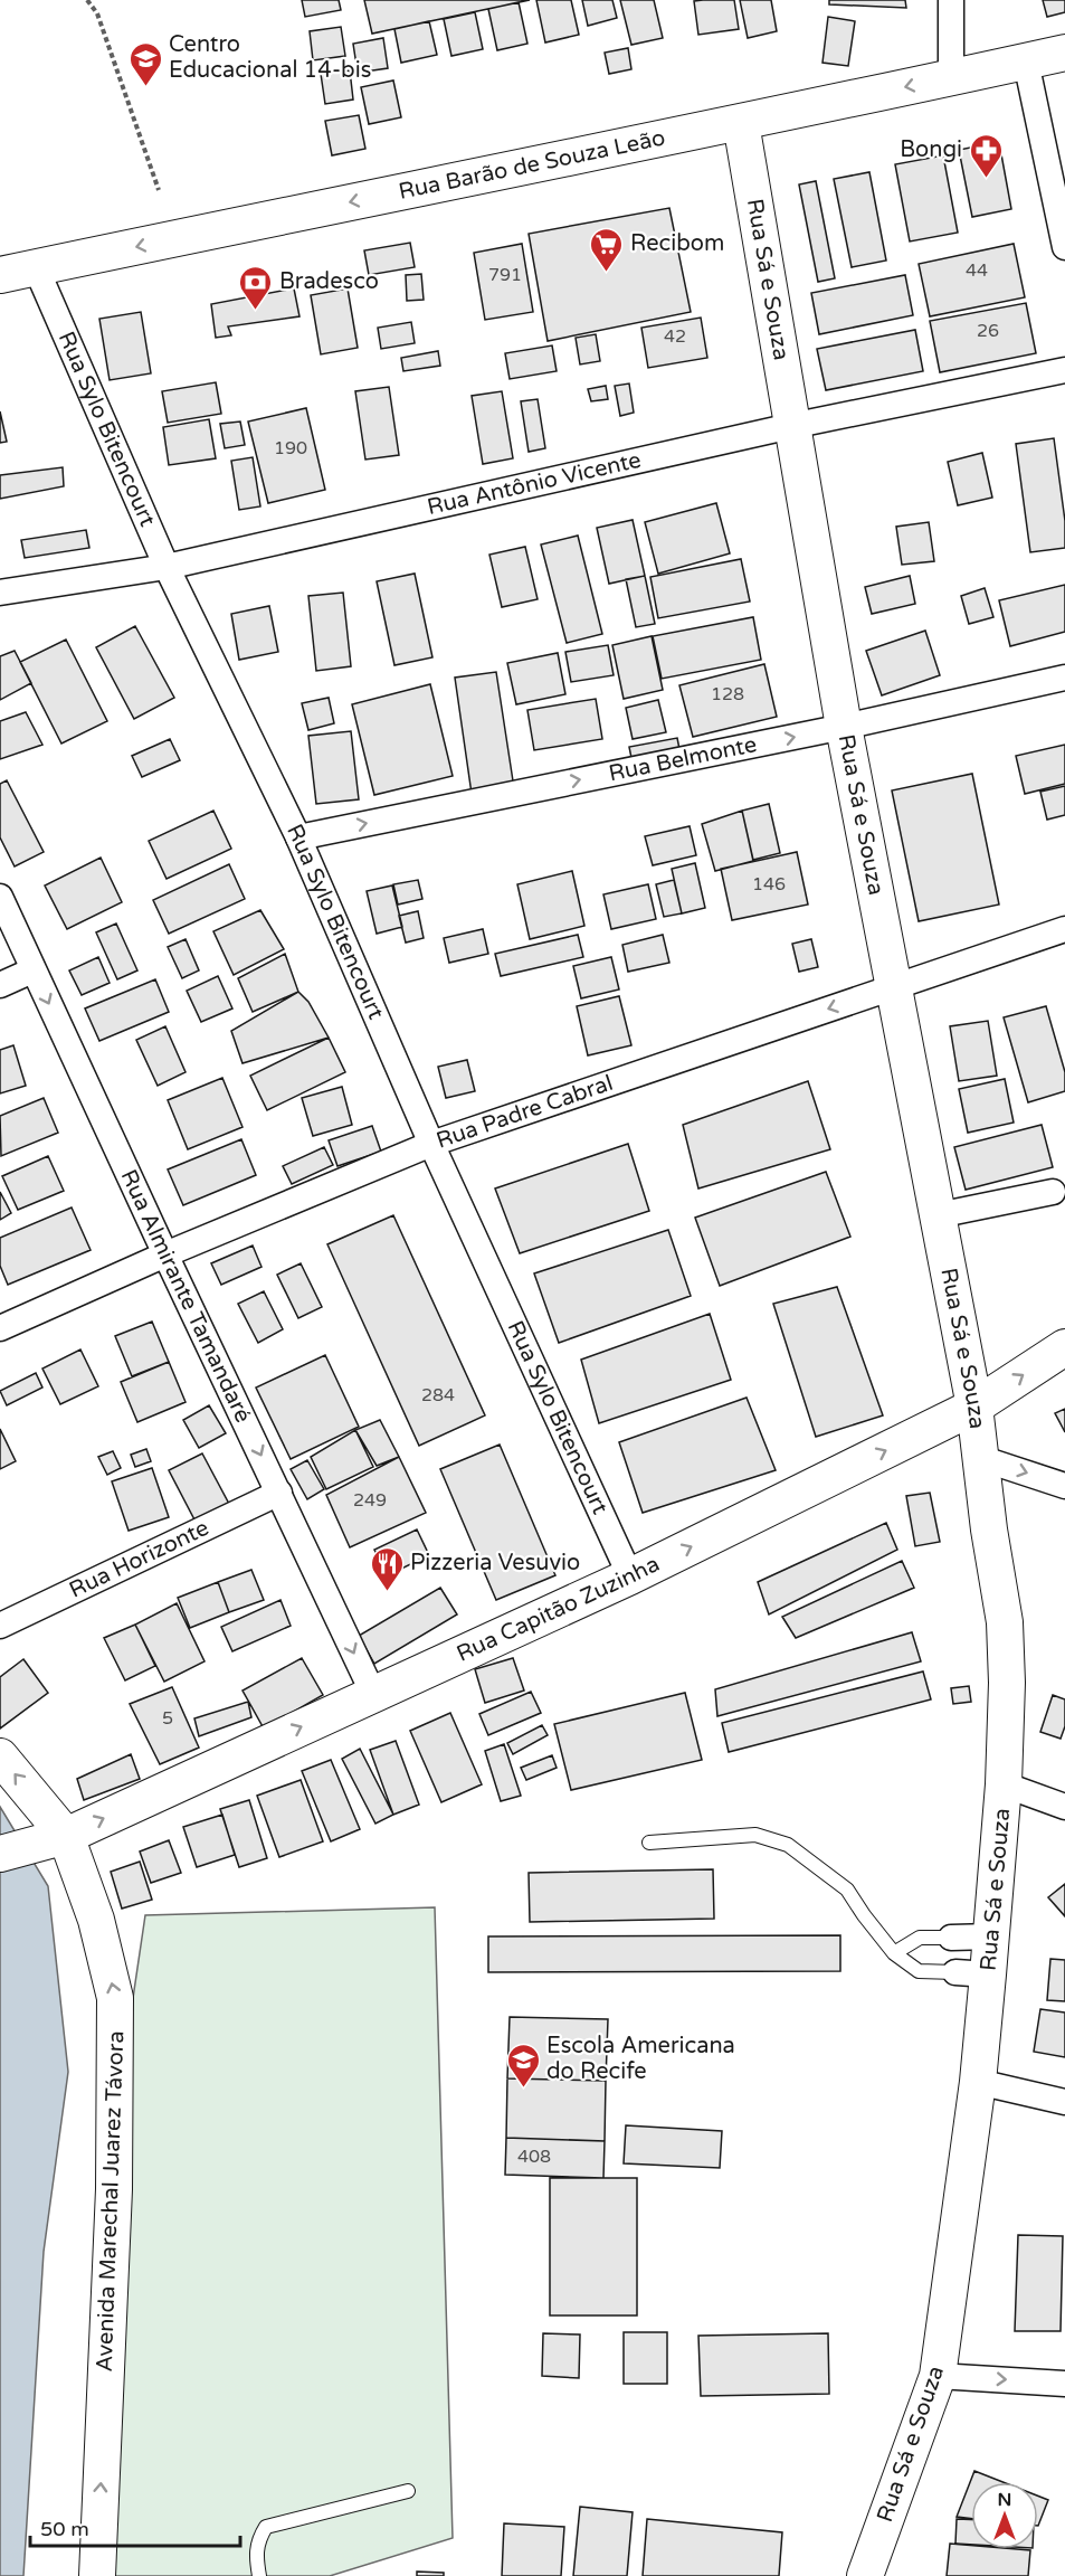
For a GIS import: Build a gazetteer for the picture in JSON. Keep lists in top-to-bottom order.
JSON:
{
  "streets": {
    "main road": [
      "Rua Barão de Souza Leão",
      "Rua Sá e Souza",
      "Rua Capitão Zuzinha",
      "Avenida Marechal Juarez Távora"
    ],
    "street": [
      "Rua Sylo Bitencourt",
      "Rua Antônio Vicente",
      "Rua Belmonte",
      "Rua Padre Cabral",
      "Rua Almirante Tamandaré",
      "Rua Horizonte"
    ]
  },
  "crossings": [
    ["Rua Barão de Souza Leão", "Rua Sá e Souza"],
    ["Rua Barão de Souza Leão", "Rua Sylo Bitencourt"],
    ["Rua Sá e Souza", "Rua Antônio Vicente"],
    ["Rua Sá e Souza", "Rua Belmonte"],
    ["Rua Sá e Souza", "Rua Padre Cabral"],
    ["Rua Sá e Souza", "Rua Capitão Zuzinha"],
    ["Rua Sylo Bitencourt", "Rua Antônio Vicente"],
    ["Rua Sylo Bitencourt", "Rua Belmonte"],
    ["Rua Sylo Bitencourt", "Rua Padre Cabral"],
    ["Rua Sylo Bitencourt", "Rua Capitão Zuzinha"],
    ["Rua Padre Cabral", "Rua Almirante Tamandaré"],
    ["Rua Almirante Tamandaré", "Rua Horizonte"],
    ["Rua Almirante Tamandaré", "Rua Capitão Zuzinha"],
    ["Rua Capitão Zuzinha", "Avenida Marechal Juarez Távora"]
  ],
  "one_way": [
    "Rua Barão de Souza Leão",
    "Rua Belmonte",
    "Rua Padre Cabral",
    "Rua Almirante Tamandaré",
    "Rua Capitão Zuzinha",
    "Avenida Marechal Juarez Távora"
  ],
  "places": {
    "school or university": ["Centro Educacional 14-bis", "Escola Americana do Recife"],
    "pharmacy": ["Bongi"],
    "supermarket": ["Recibom"],
    "bank": ["Bradesco"],
    "restaurant": ["Pizzeria Vesuvio"]
  },
  "house_numbers": [
    "44",
    "791",
    "26",
    "42",
    "190",
    "128",
    "146",
    "284",
    "249",
    "5",
    "408"
  ],
  "scale_bar": "50 m",
  "north": "top"
}
